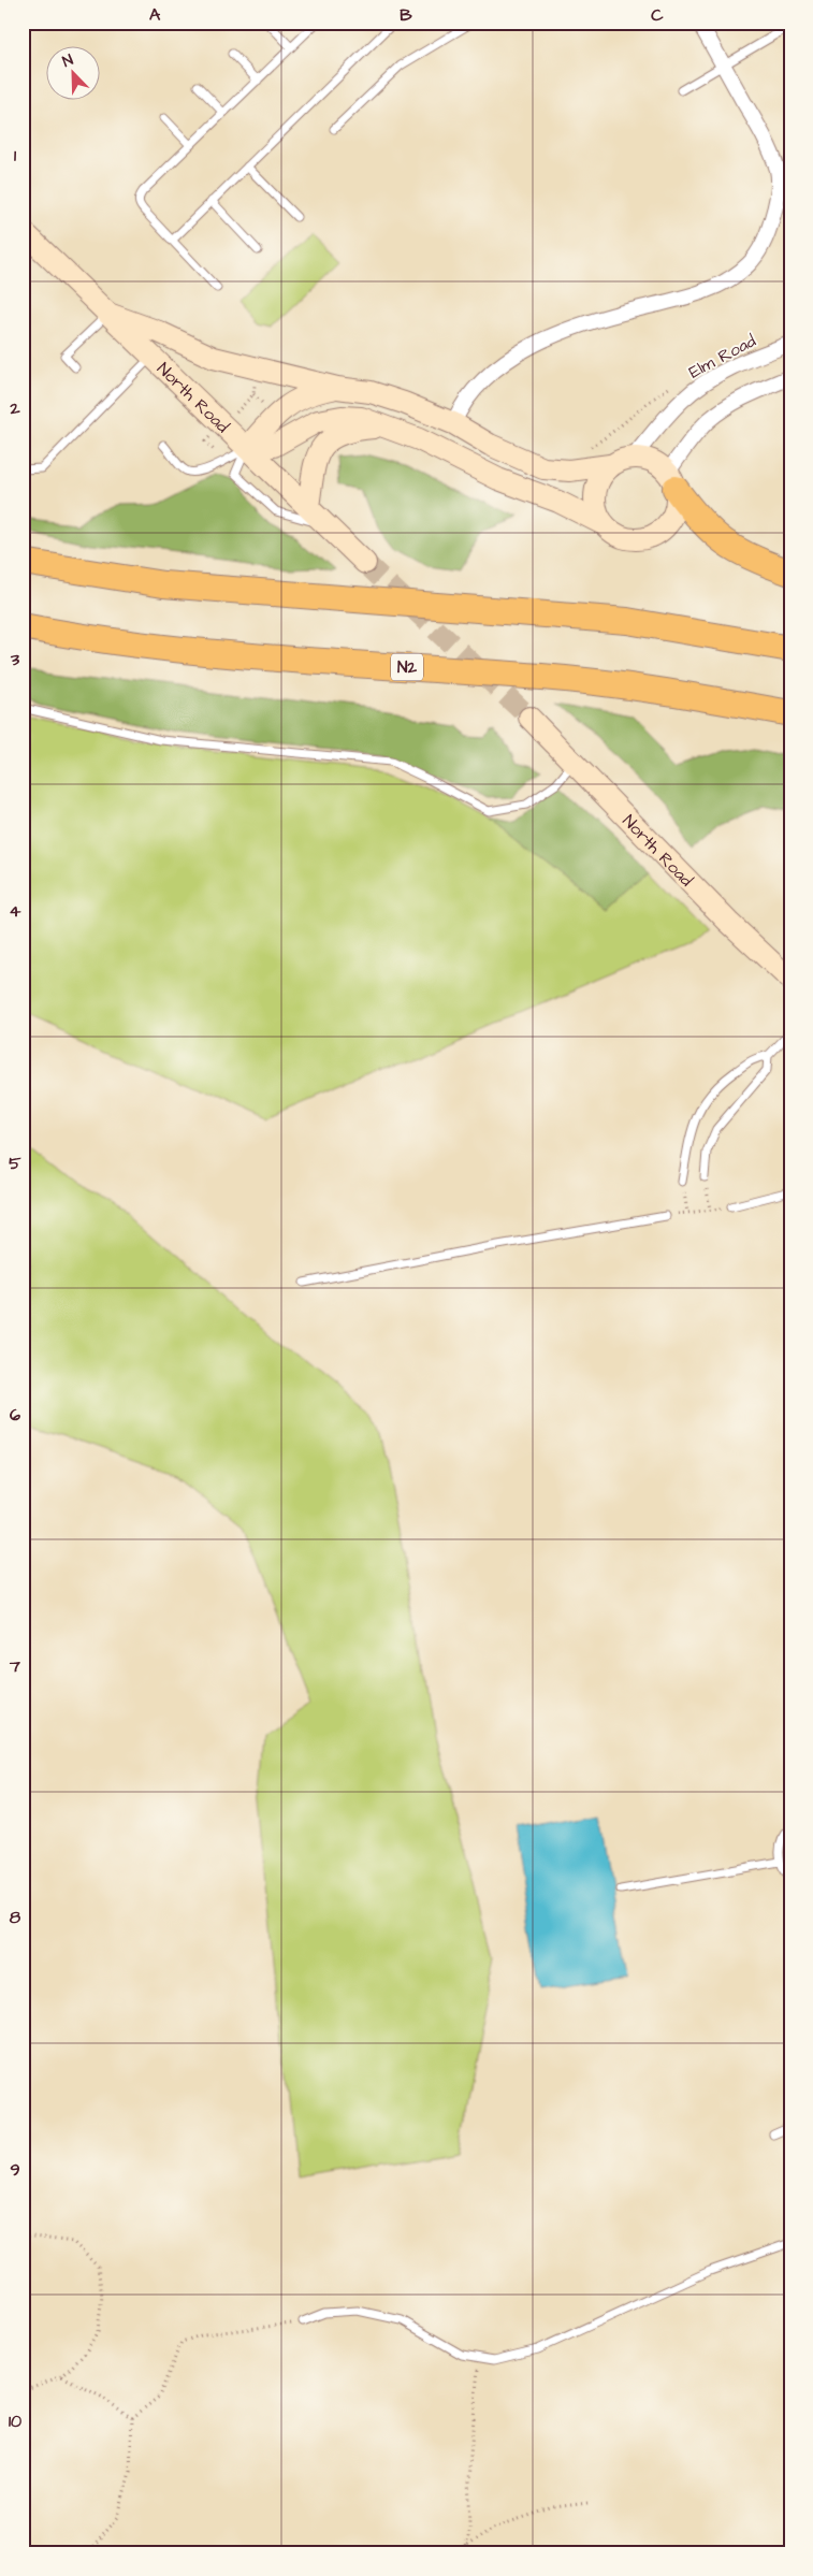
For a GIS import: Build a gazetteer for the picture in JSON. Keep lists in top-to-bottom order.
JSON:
{
  "streets": {
    "highway": ["N2"],
    "main road": ["North Road"],
    "street": ["Elm Road"]
  },
  "north": "top left",
  "grid": {
    "columns": ["A", "B", "C"],
    "rows": [
      "1",
      "2",
      "3",
      "4",
      "5",
      "6",
      "7",
      "8",
      "9",
      "10"
    ]
  }
}
